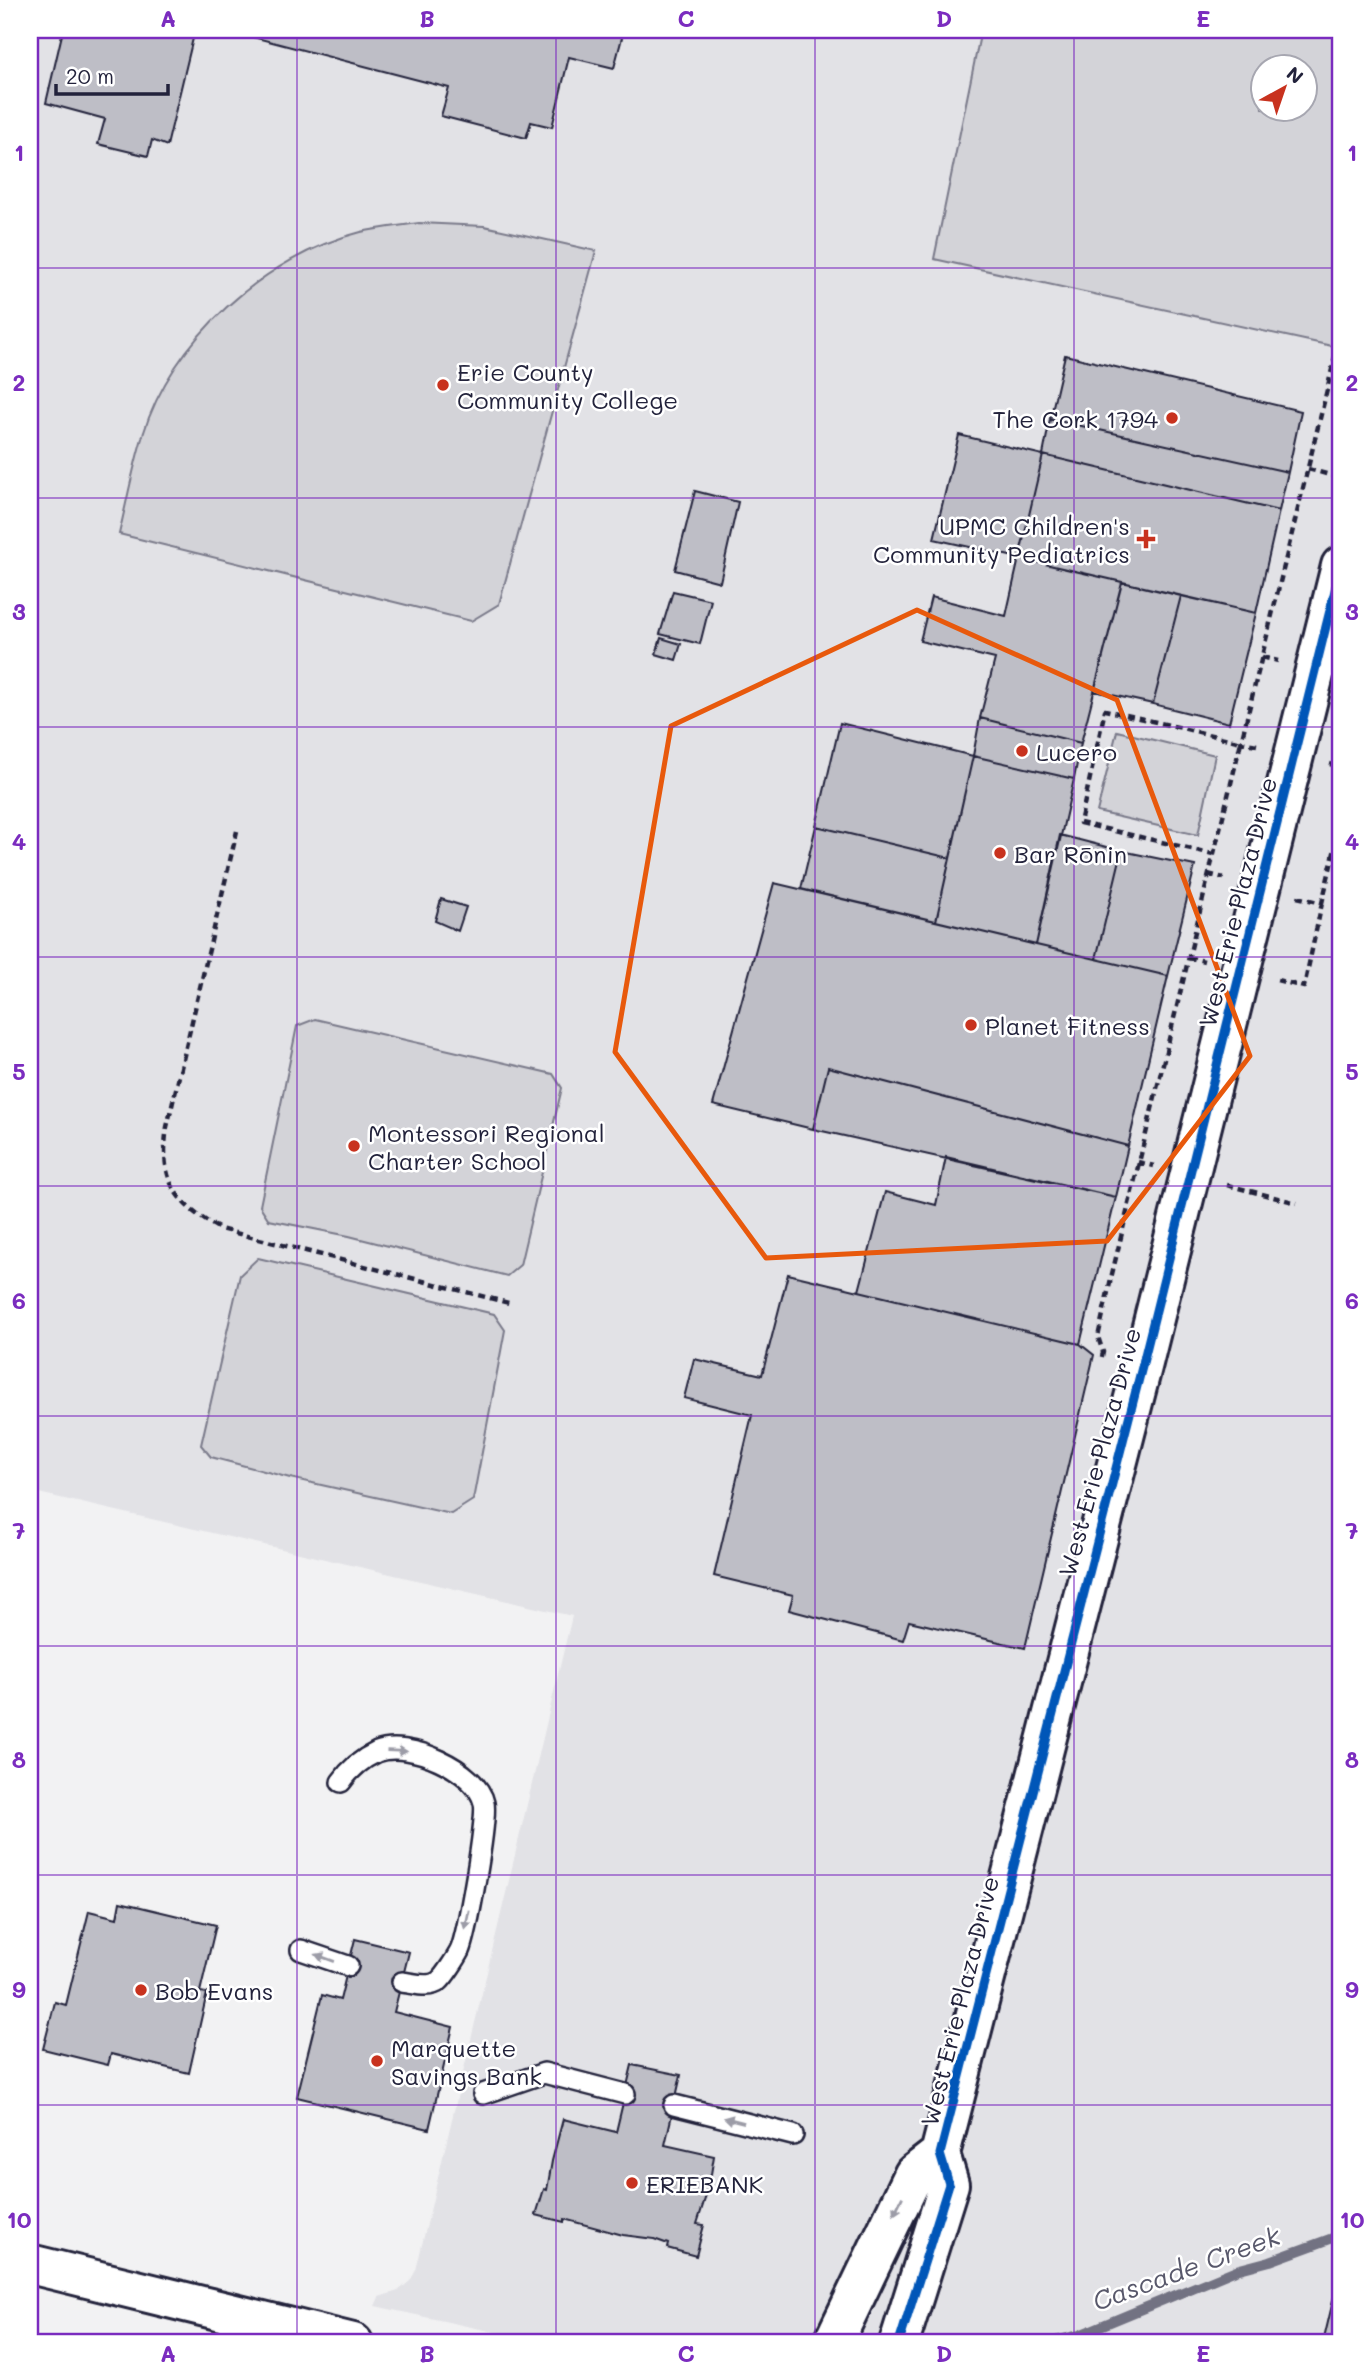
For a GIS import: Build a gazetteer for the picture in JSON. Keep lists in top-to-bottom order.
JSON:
{
  "streets": {
    "street": ["West Erie Plaza Drive"]
  },
  "water": ["Cascade Creek"],
  "places": {
    "other": [
      "Erie County Community College",
      "The Cork 1794",
      "Lucero",
      "Bar Rōnin",
      "Planet Fitness",
      "Montessori Regional Charter School",
      "Bob Evans",
      "Marquette Savings Bank",
      "ERIEBANK"
    ],
    "health": ["UPMC Children's Community Pediatrics"]
  },
  "scale_bar": "20 m",
  "north": "top right",
  "grid": {
    "columns": [
      "A",
      "B",
      "C",
      "D",
      "E"
    ],
    "rows": [
      "1",
      "2",
      "3",
      "4",
      "5",
      "6",
      "7",
      "8",
      "9",
      "10"
    ]
  }
}
